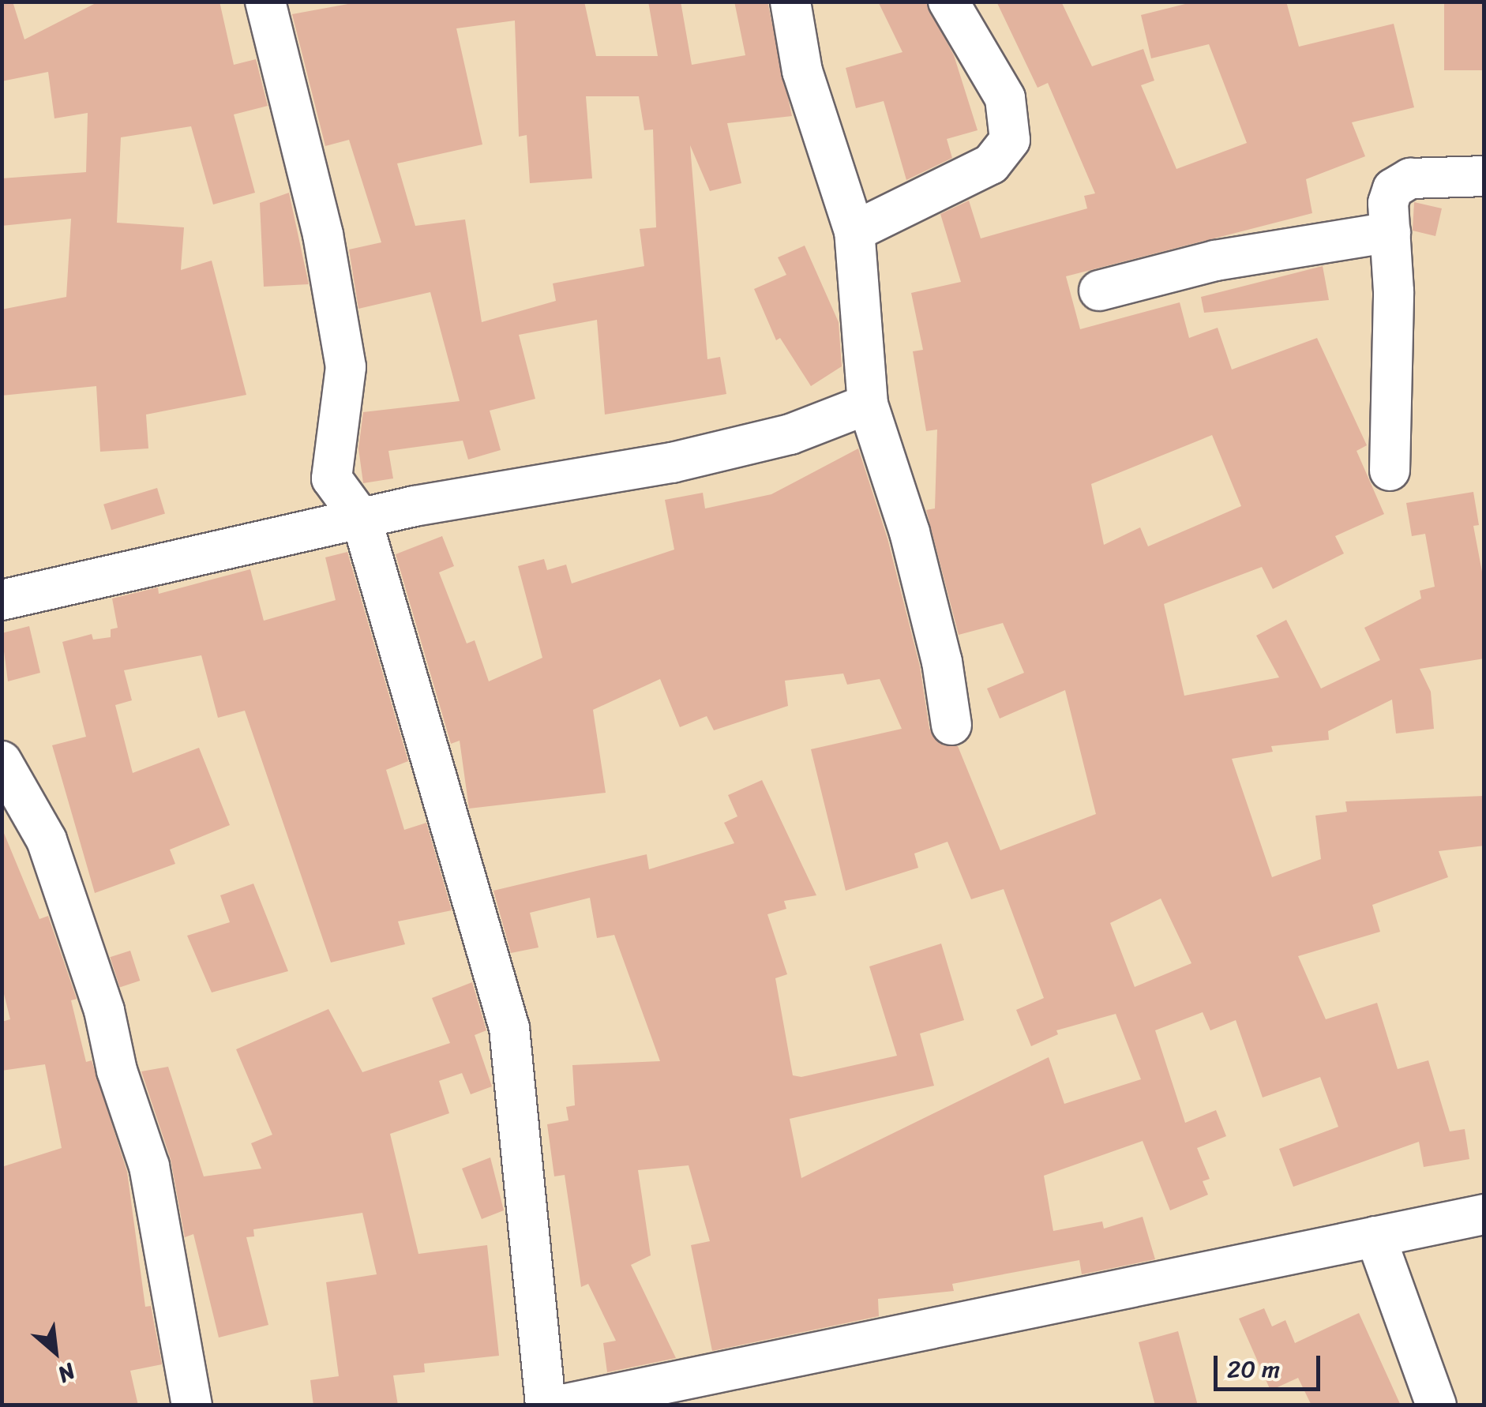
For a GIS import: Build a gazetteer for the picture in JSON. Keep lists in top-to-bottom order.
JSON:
{
  "scale_bar": "20 m",
  "north": "bottom right"
}
